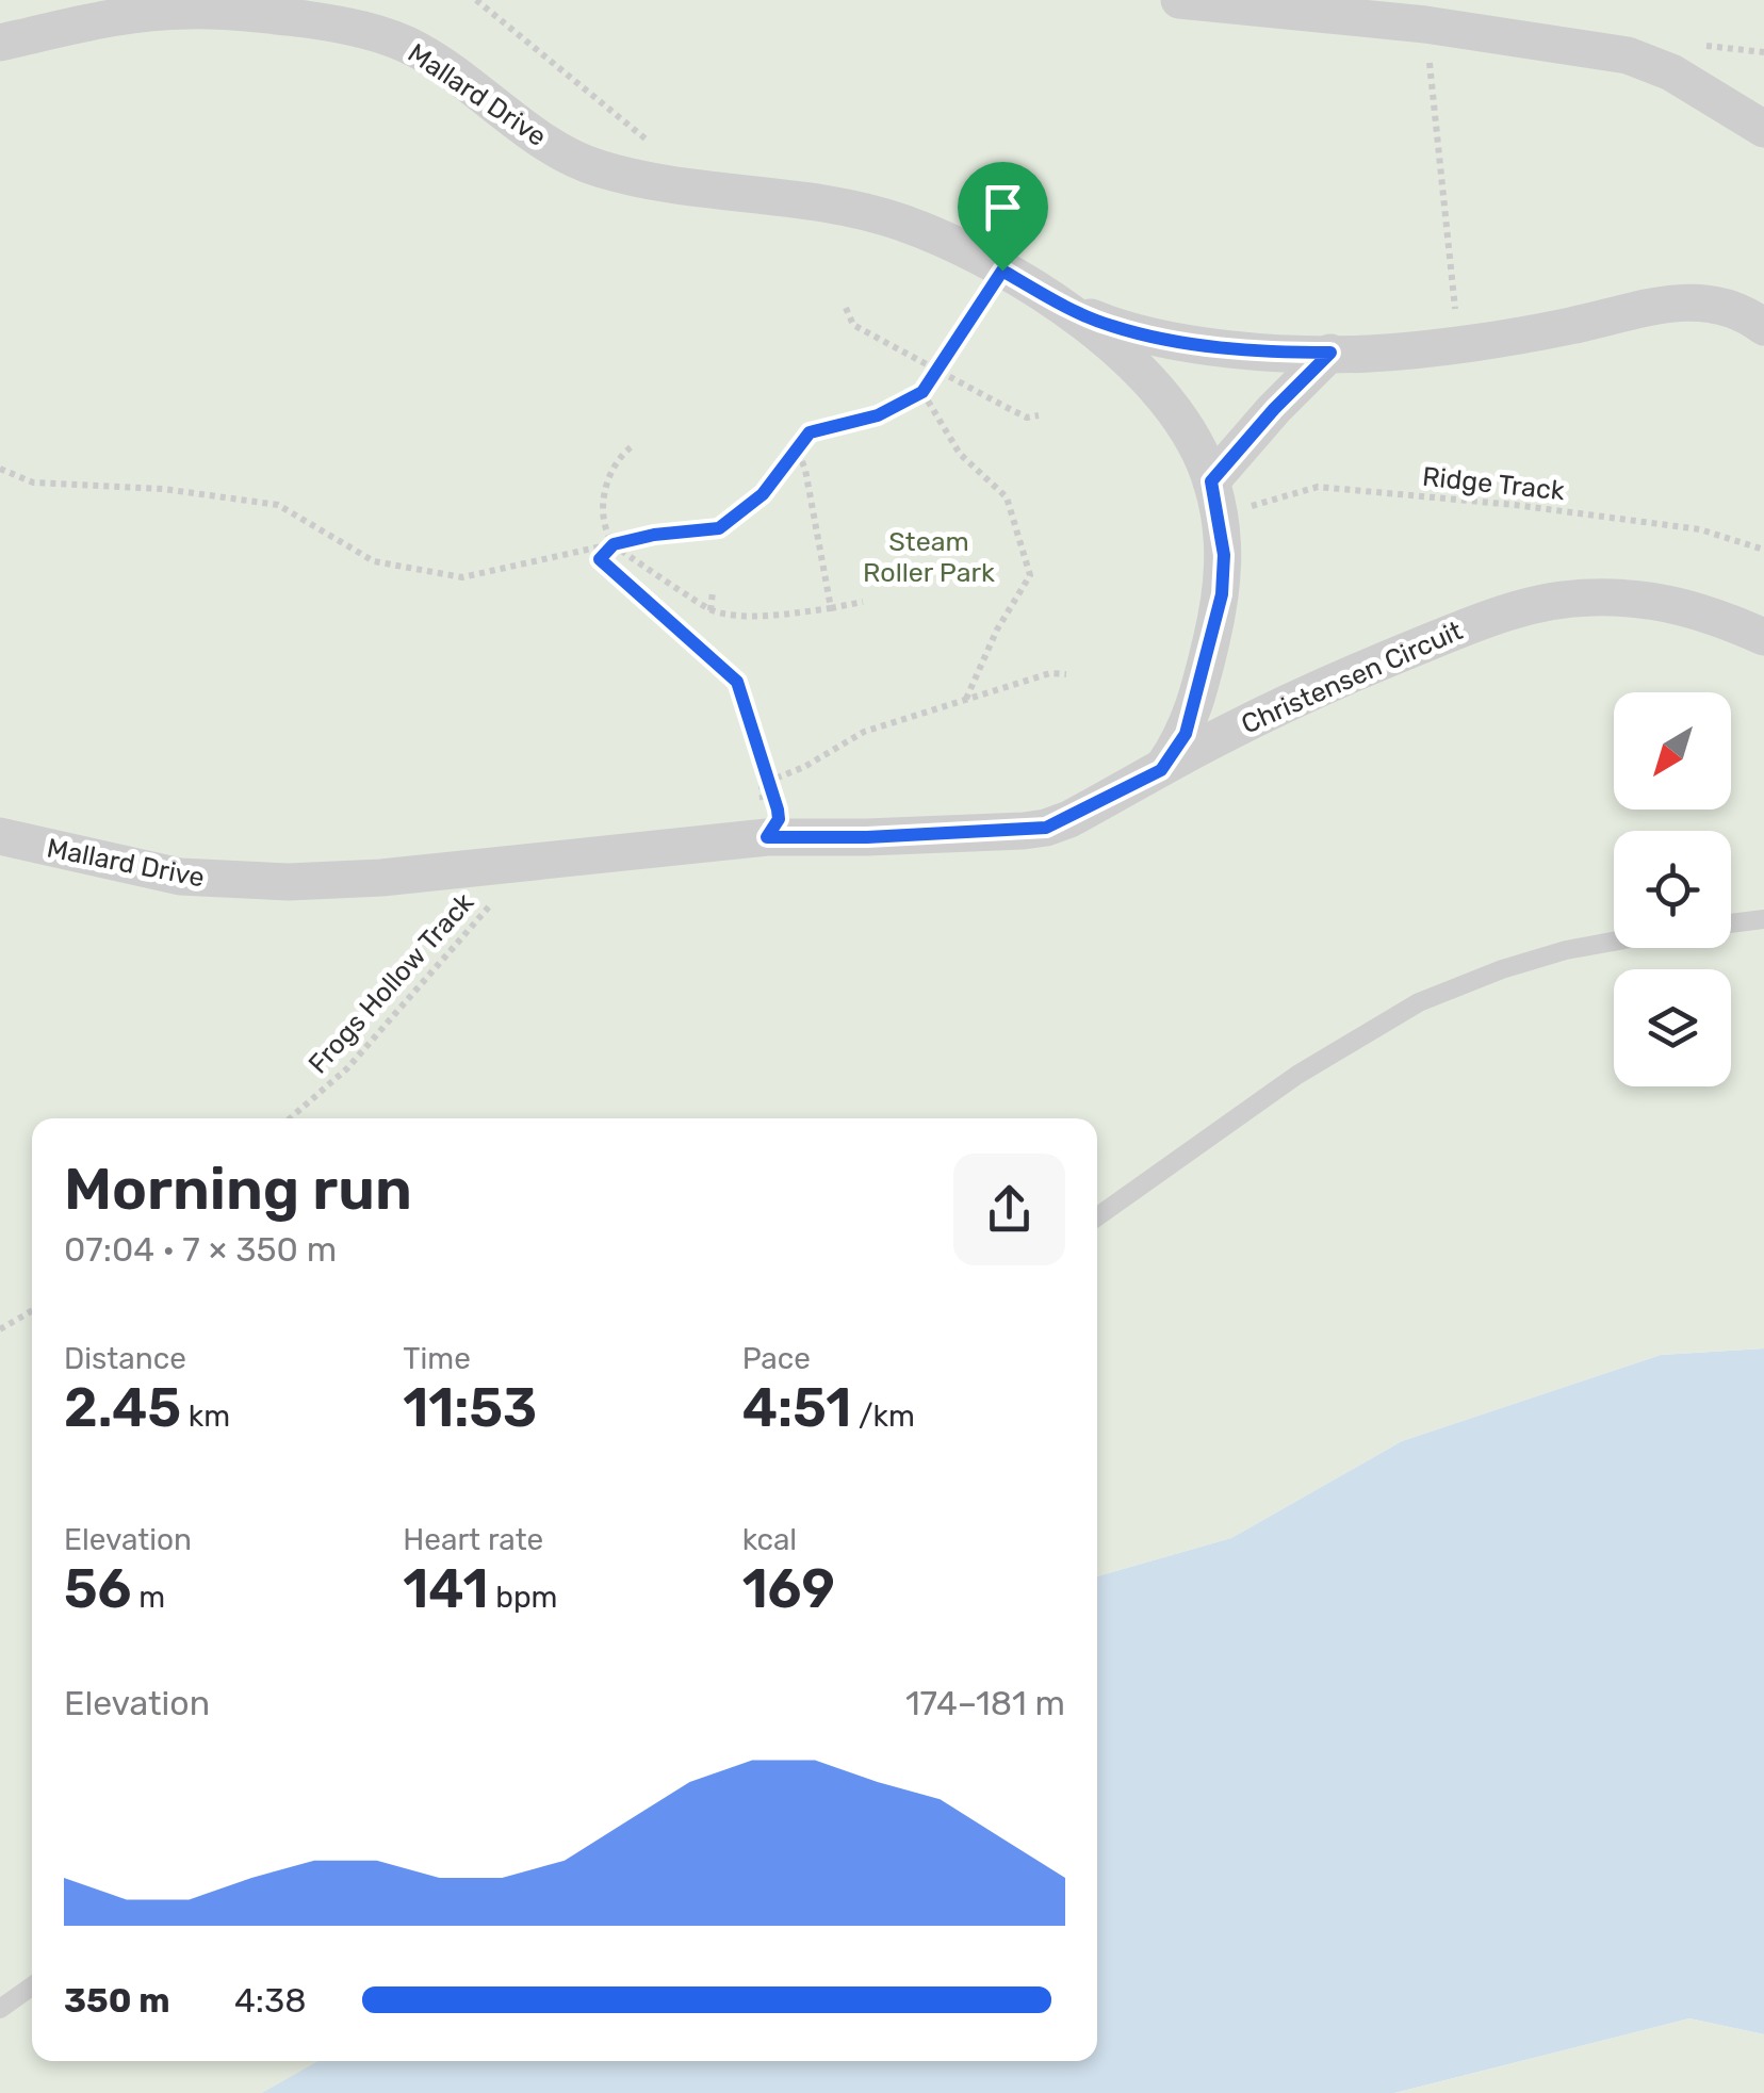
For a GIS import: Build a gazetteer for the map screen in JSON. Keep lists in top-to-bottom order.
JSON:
{
  "streets": {
    "street": ["Mallard Drive", "Christensen Circuit"],
    "path": ["Ridge Track", "Frogs Hollow Track"]
  },
  "crossings": [
    ["Mallard Drive", "Christensen Circuit"],
    ["Mallard Drive", "Frogs Hollow Track"]
  ],
  "parks": ["Steam Roller Park"],
  "north": "bottom left",
  "page": {
    "heading": ["Morning run", "07:04 · 7 × 350 m"],
    "stats": [
      ["Distance", "2.45 km"],
      ["Time", "11:53"],
      ["Pace", "4:51 /km"],
      ["Elevation", "56 m"],
      ["Heart rate", "141 bpm"],
      ["kcal", "169"]
    ],
    "chart": ["Elevation", "174–181 m"],
    "list": [
      {
        "name": "350 m",
        "note": "4:38"
      }
    ]
  }
}
